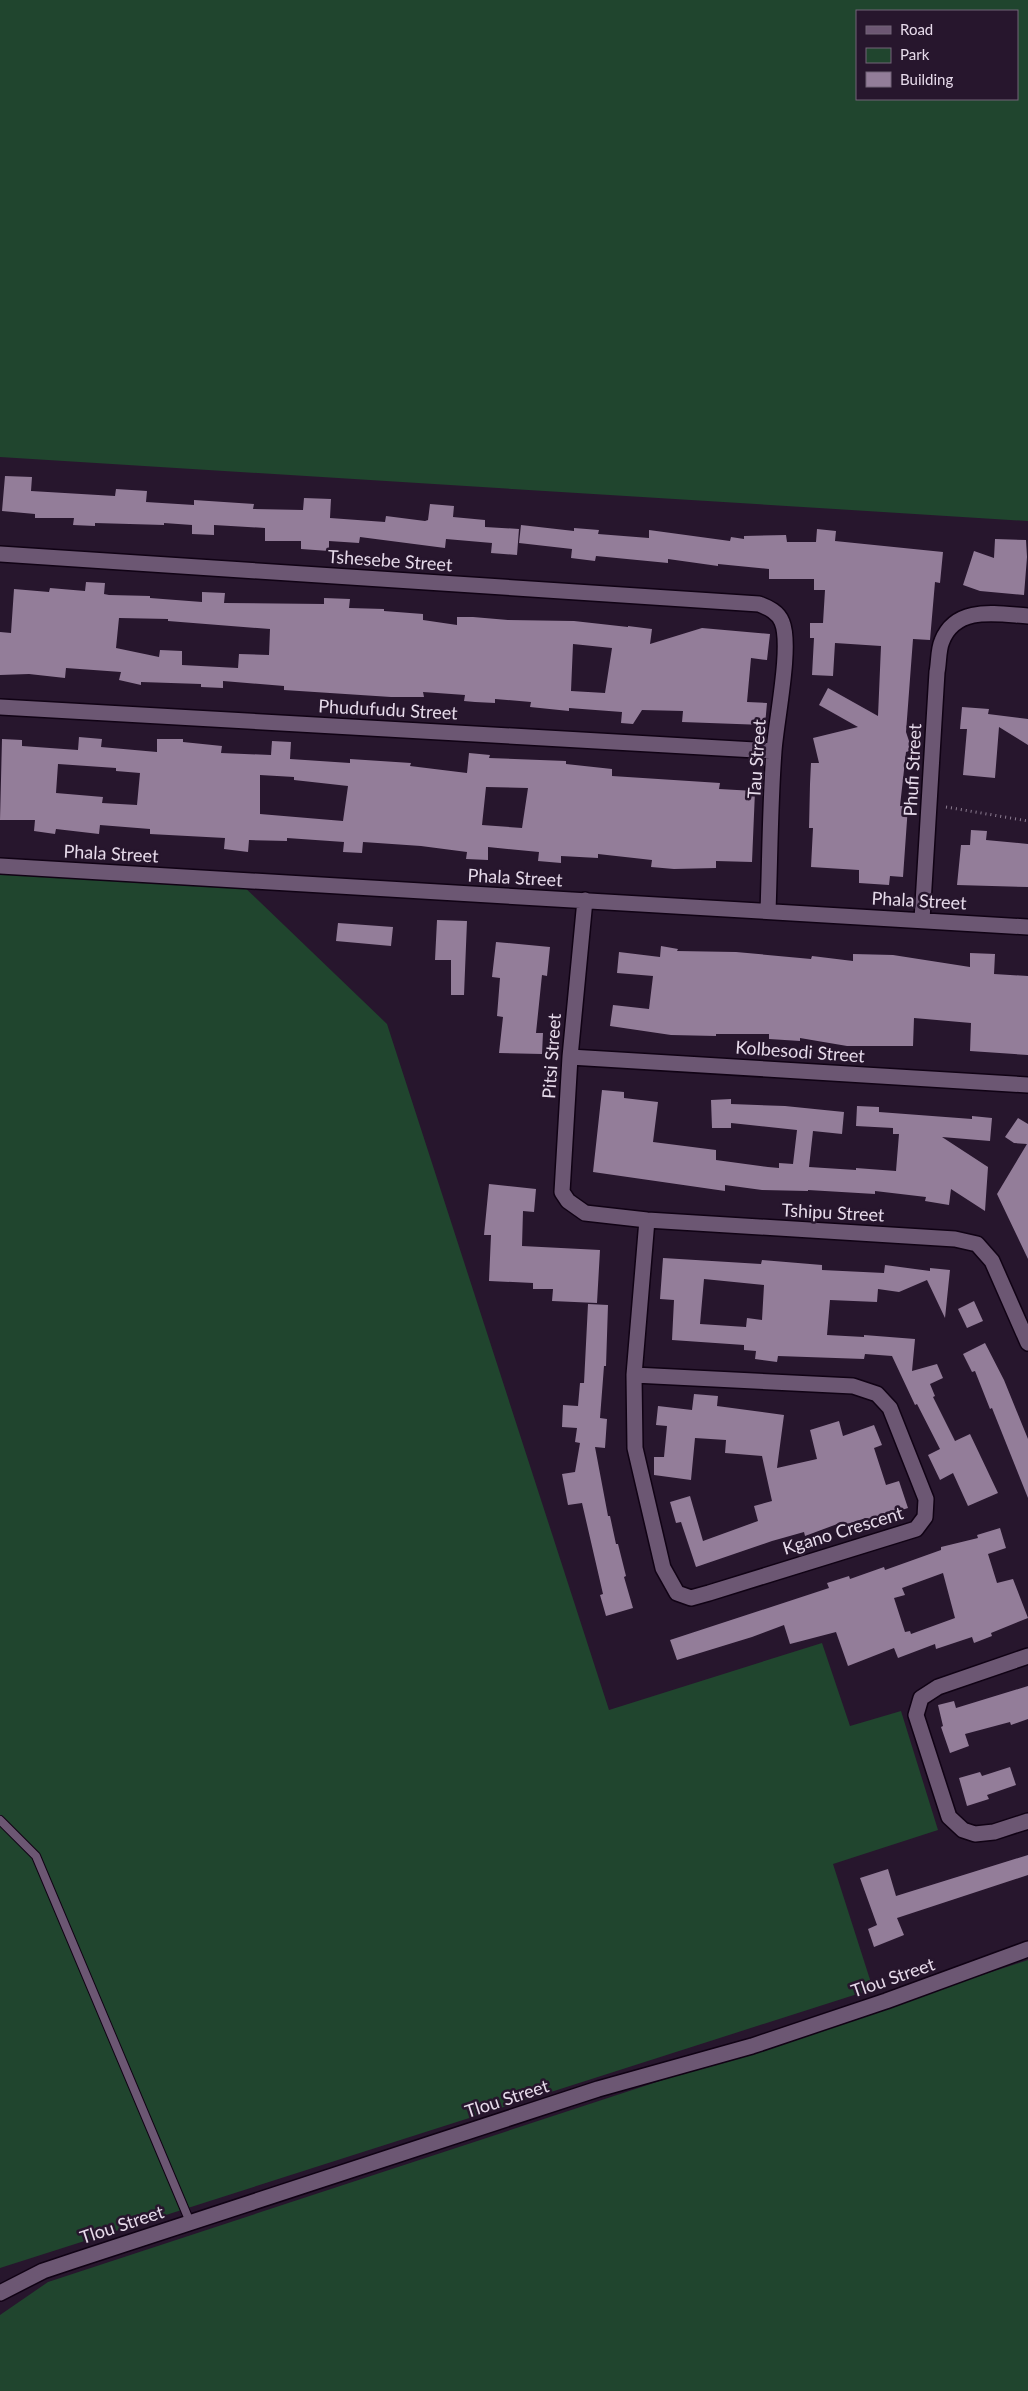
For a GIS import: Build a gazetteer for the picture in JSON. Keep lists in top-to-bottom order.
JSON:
{
  "streets": {
    "street": [
      "Tshesebe Street",
      "Phudufudu Street",
      "Tau Street",
      "Phufi Street",
      "Phala Street",
      "Kolbesodi Street",
      "Pitsi Street",
      "Tshipu Street",
      "Kgano Crescent",
      "Tlou Street"
    ]
  },
  "crossings": [
    ["Tshesebe Street", "Tau Street"],
    ["Phudufudu Street", "Tau Street"],
    ["Tau Street", "Phala Street"],
    ["Phufi Street", "Phala Street"],
    ["Phala Street", "Pitsi Street"],
    ["Kolbesodi Street", "Pitsi Street"],
    ["Pitsi Street", "Tshipu Street"],
    ["Tshipu Street", "Kgano Crescent"]
  ],
  "legend": ["Road", "Park", "Building"]
}
